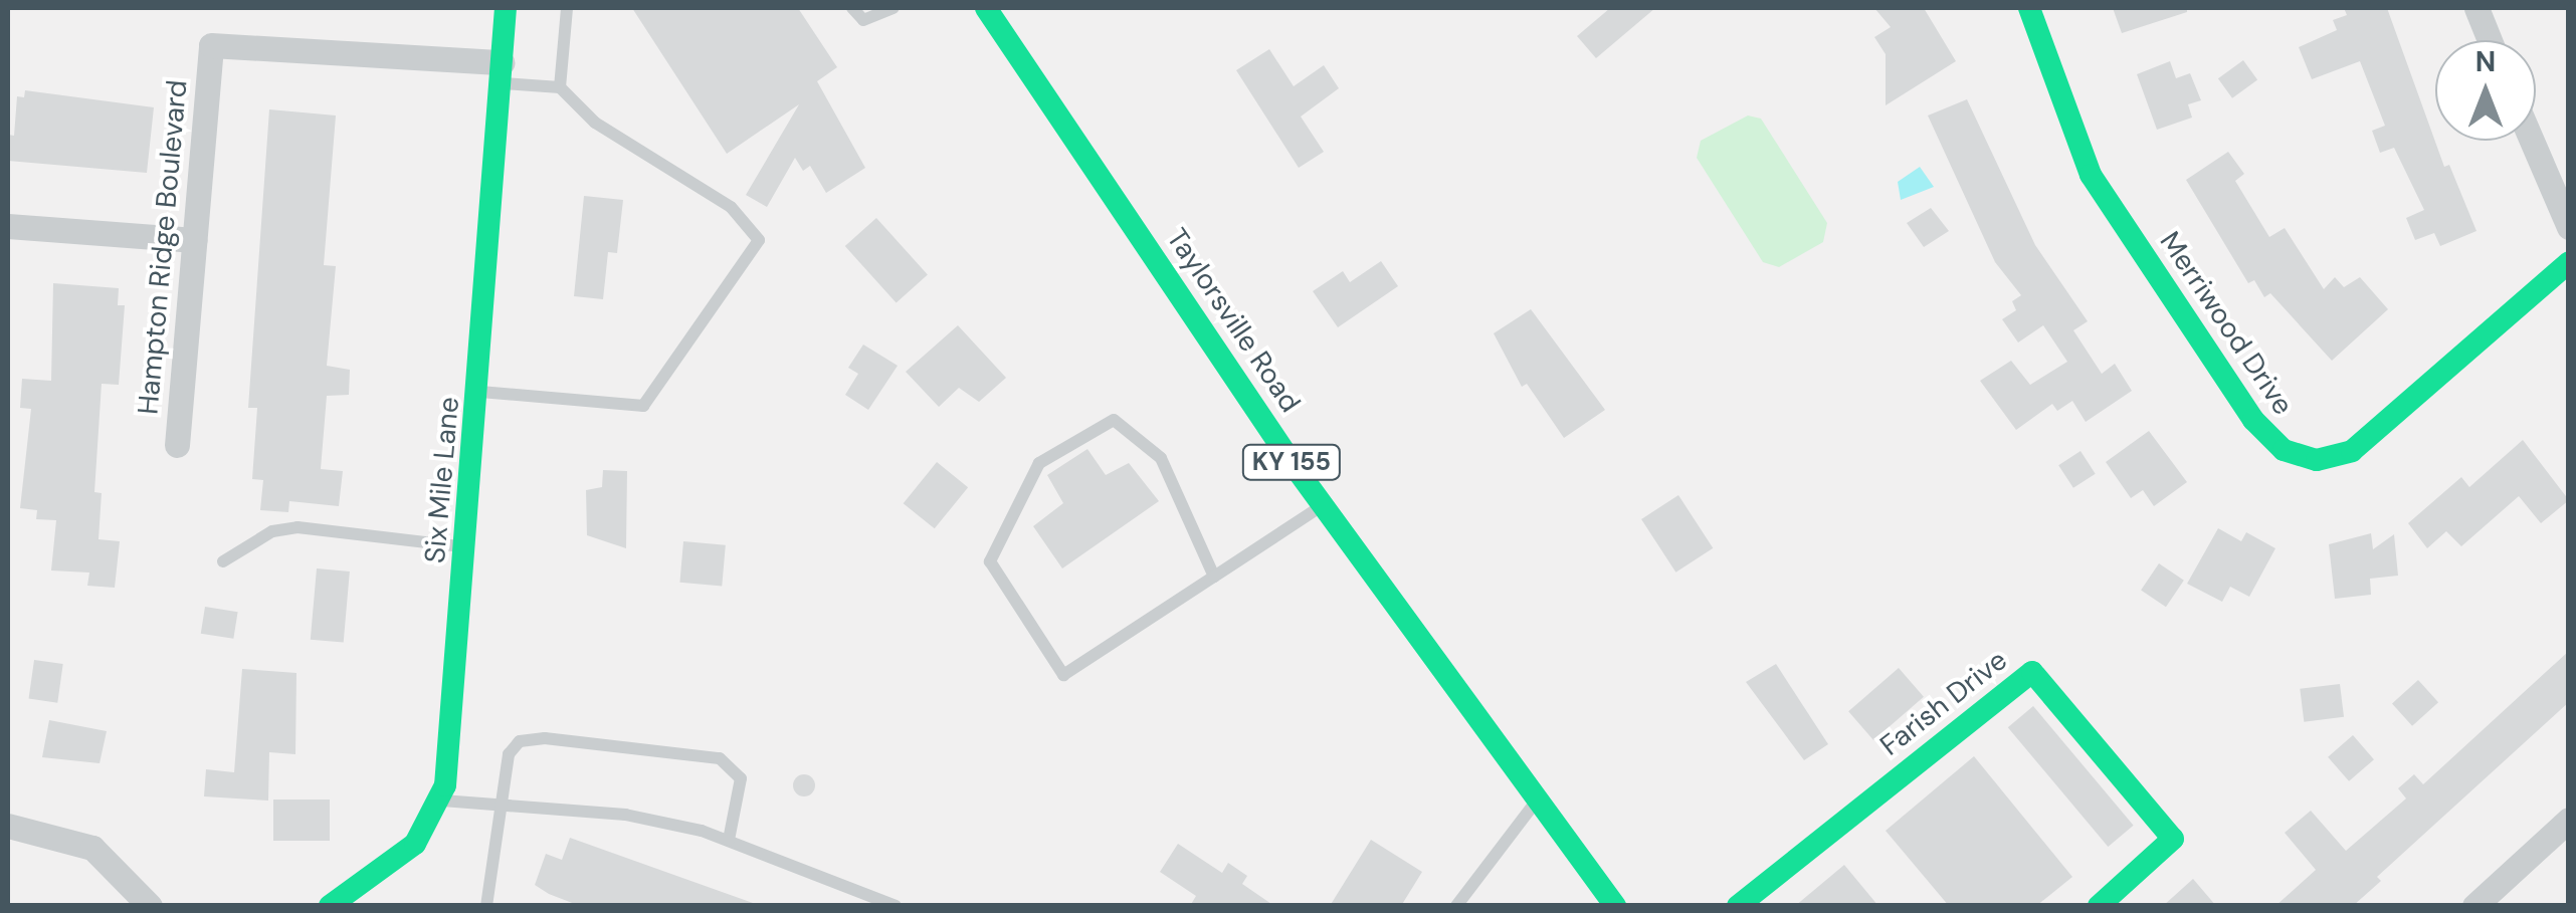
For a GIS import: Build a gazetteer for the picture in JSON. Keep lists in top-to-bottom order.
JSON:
{
  "streets": {
    "street": [
      "Hampton Ridge Boulevard",
      "Taylorsville Road",
      "Merriwood Drive",
      "KY 155",
      "Six Mile Lane",
      "Farish Drive"
    ]
  },
  "crossings": [
    ["Hampton Ridge Boulevard", "Six Mile Lane"]
  ],
  "north": "top"
}
